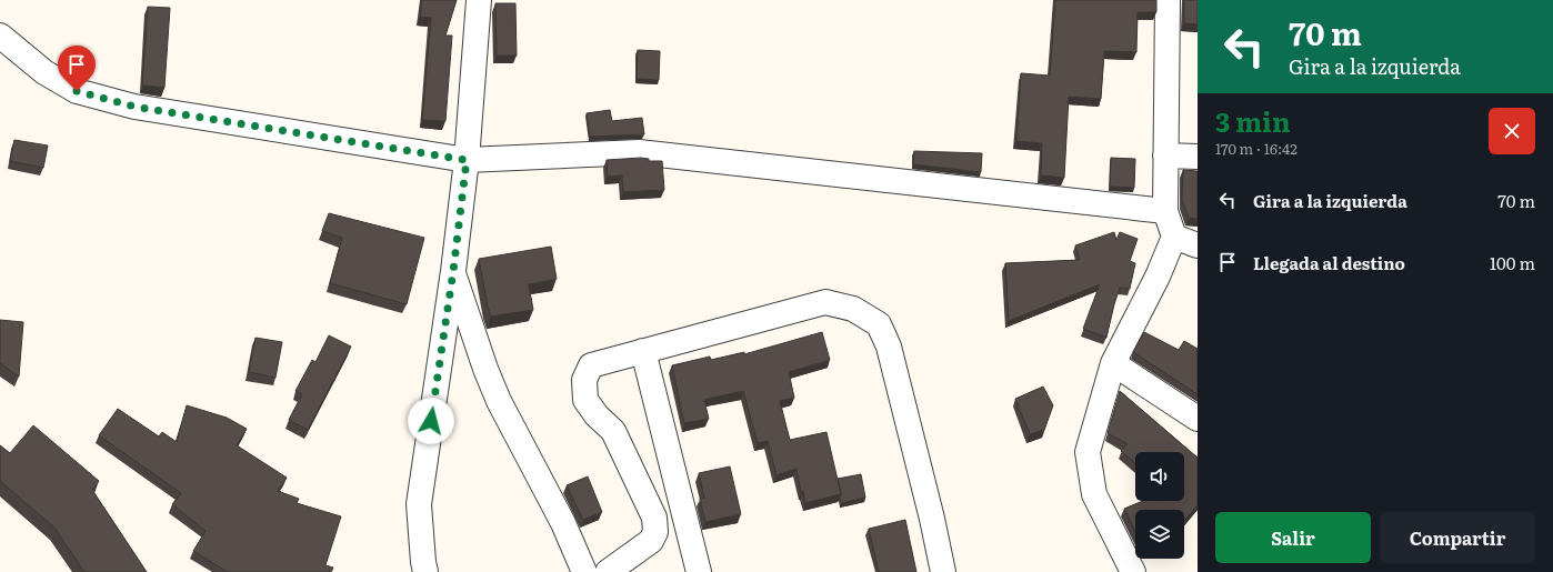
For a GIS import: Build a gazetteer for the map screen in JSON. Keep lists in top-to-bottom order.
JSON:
{
  "page": {
    "turn": ["70 m", "Gira a la izquierda"],
    "heading": ["3 min", "170 m · 16:42"],
    "list": [
      {
        "name": "Gira a la izquierda",
        "value": "70 m"
      },
      {
        "name": "Llegada al destino",
        "value": "100 m"
      }
    ],
    "buttons": ["Salir", "Compartir"]
  }
}
